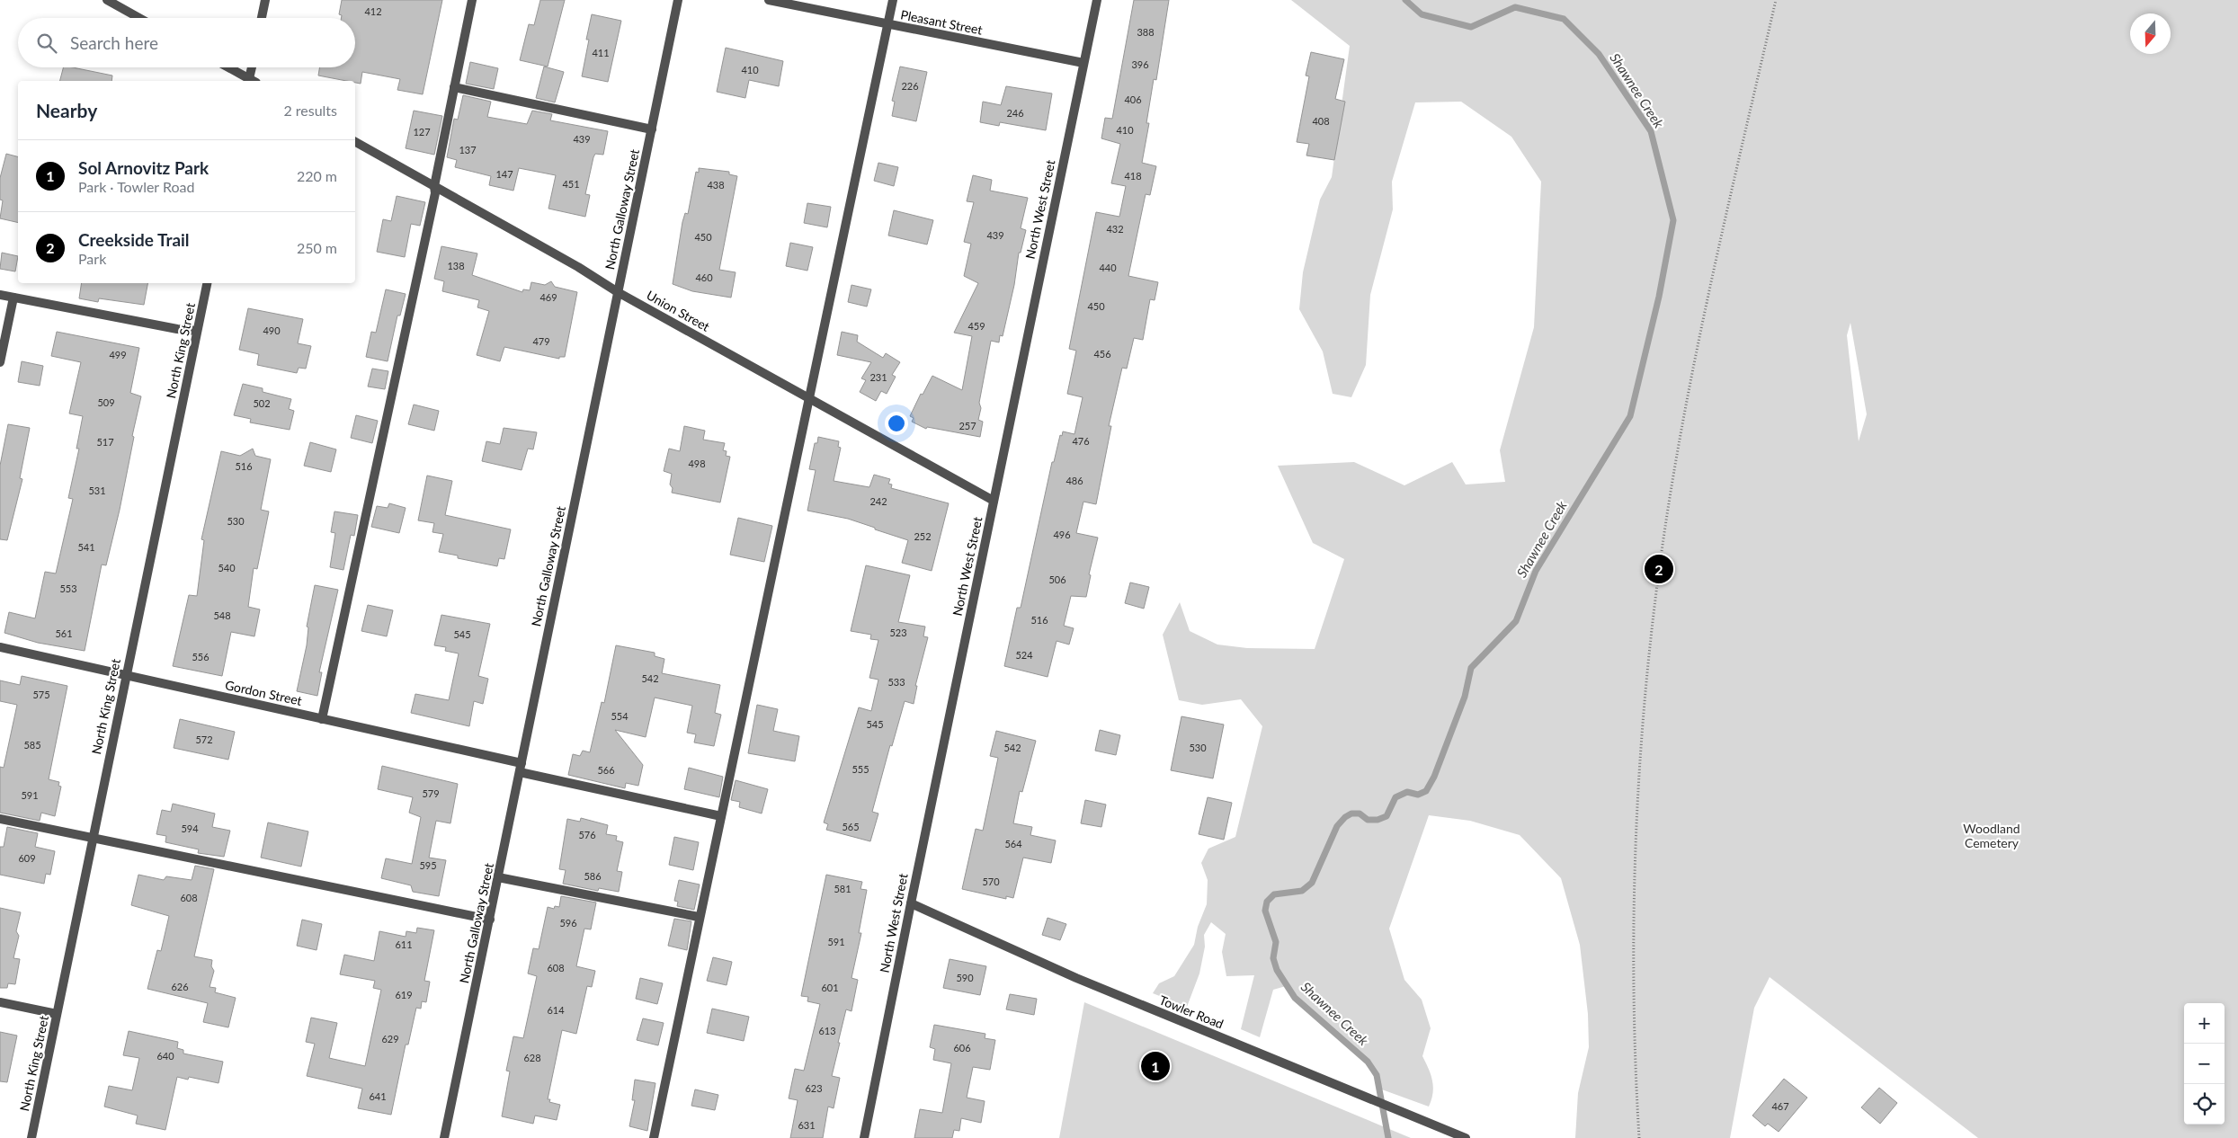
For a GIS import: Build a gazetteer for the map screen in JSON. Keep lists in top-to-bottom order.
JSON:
{
  "streets": {
    "street": [
      "Pleasant Street",
      "North Galloway Street",
      "North West Street",
      "Union Street",
      "North King Street",
      "Gordon Street",
      "Towler Road"
    ]
  },
  "crossings": [
    ["Pleasant Street", "North West Street"],
    ["North Galloway Street", "Union Street"],
    ["North Galloway Street", "Gordon Street"],
    ["North West Street", "Union Street"],
    ["North West Street", "Towler Road"],
    ["North King Street", "Gordon Street"]
  ],
  "water": ["Shawnee Creek"],
  "parks": ["Woodland Cemetery"],
  "house_numbers": [
    "412",
    "388",
    "411",
    "396",
    "410",
    "226",
    "406",
    "246",
    "408",
    "410",
    "127",
    "439",
    "137",
    "147",
    "418",
    "451",
    "438",
    "432",
    "439",
    "450",
    "138",
    "440",
    "460",
    "469",
    "450",
    "459",
    "490",
    "479",
    "456",
    "499",
    "231",
    "509",
    "502",
    "257",
    "476",
    "517",
    "498",
    "516",
    "486",
    "531",
    "242",
    "530",
    "496",
    "252",
    "541",
    "540",
    "506",
    "553",
    "548",
    "516",
    "523",
    "561",
    "545",
    "524",
    "556",
    "542",
    "533",
    "575",
    "554",
    "545",
    "572",
    "585",
    "542",
    "530",
    "555",
    "566",
    "579",
    "591",
    "565",
    "594",
    "576",
    "564",
    "609",
    "595",
    "586",
    "570",
    "581",
    "608",
    "596",
    "591",
    "611",
    "608",
    "590",
    "626",
    "601",
    "619",
    "614",
    "613",
    "629",
    "606",
    "640",
    "628",
    "623",
    "641",
    "467",
    "631"
  ],
  "north": "bottom",
  "page": {
    "search": "Search here",
    "heading": ["Nearby", "2 results"],
    "list": [
      {
        "mark": "1",
        "name": "Sol Arnovitz Park",
        "note": "Park · Towler Road",
        "value": "220 m"
      },
      {
        "mark": "2",
        "name": "Creekside Trail",
        "note": "Park",
        "value": "250 m"
      }
    ],
    "pins": ["2", "1"],
    "map_buttons": ["+", "−"]
  }
}
